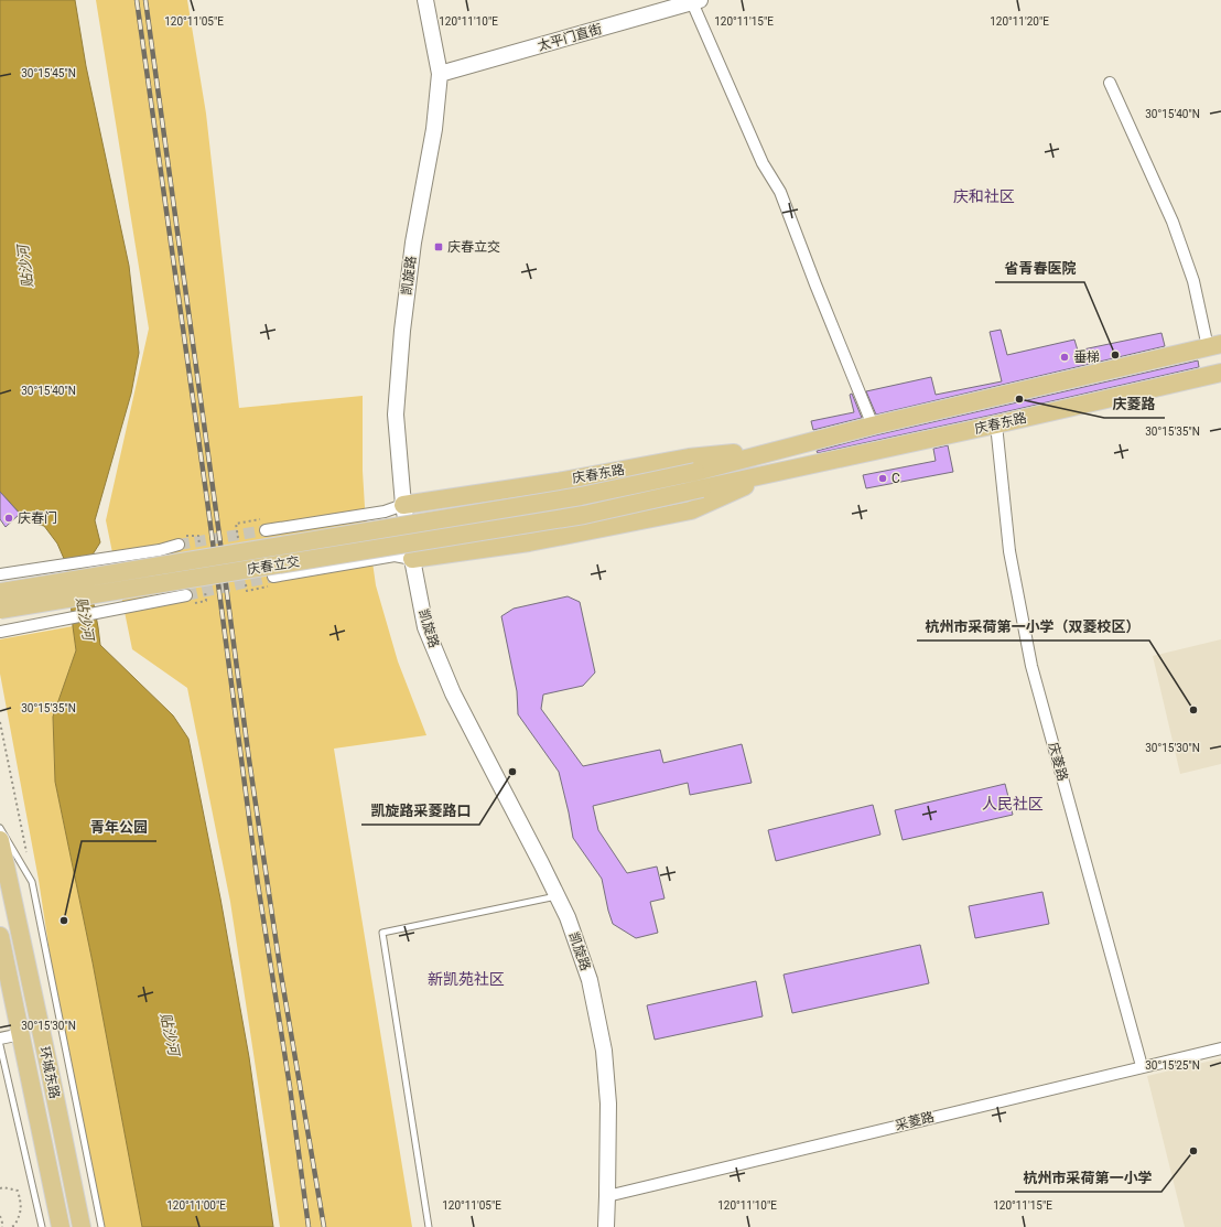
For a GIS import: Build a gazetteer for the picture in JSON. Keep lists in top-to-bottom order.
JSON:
{
  "streets": {
    "main road": [
      "太平门直街",
      "凯旋路",
      "庆春东路",
      "庆春立交",
      "环城东路"
    ],
    "street": ["庆菱路", "采菱路"]
  },
  "crossings": [
    ["太平门直街", "凯旋路"],
    ["凯旋路", "庆春东路"],
    ["凯旋路", "采菱路"],
    ["庆春东路", "庆春立交"],
    ["庆春东路", "庆菱路"],
    ["庆菱路", "采菱路"]
  ],
  "districts": ["庆和社区", "人民社区", "新凯苑社区"],
  "water": ["贴沙河"],
  "places": {
    "transit": ["庆春立交"],
    "other": [
      "省青春医院",
      "垂梯",
      "庆菱路",
      "C",
      "庆春门",
      "杭州市采荷第一小学（双菱校区）",
      "凯旋路采菱路口",
      "青年公园",
      "杭州市采荷第一小学"
    ]
  },
  "coordinates": [
    "120°11'05\"E",
    "120°11'10\"E",
    "120°11'15\"E",
    "120°11'20\"E",
    "30°15'45\"N",
    "30°15'40\"N",
    "30°15'35\"N",
    "30°15'30\"N",
    "30°15'25\"N",
    "120°11'00\"E"
  ]
}
